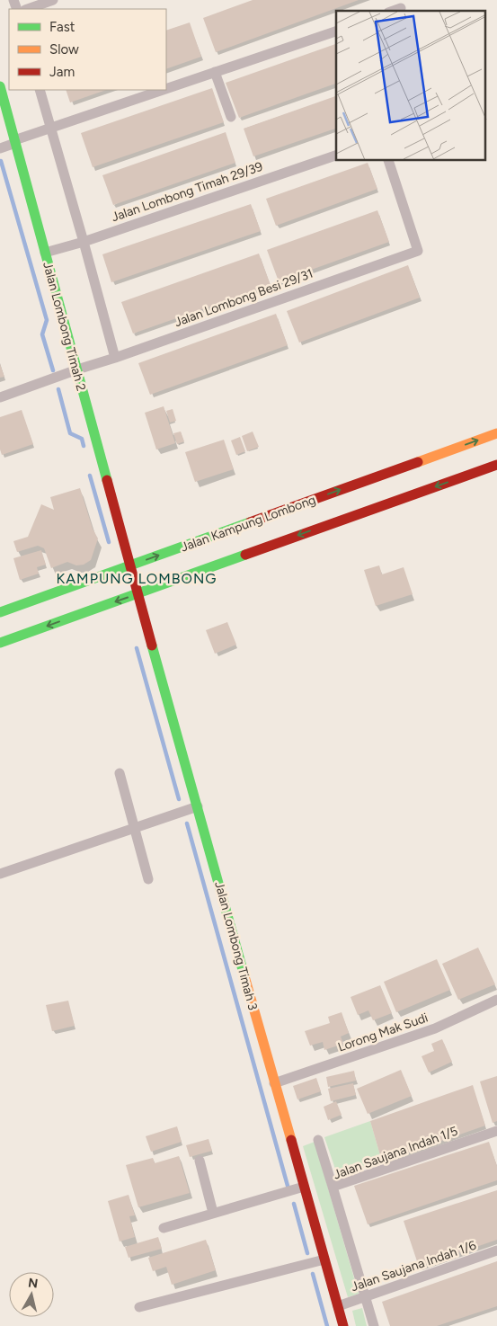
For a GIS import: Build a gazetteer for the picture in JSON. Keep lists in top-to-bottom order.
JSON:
{
  "streets": {
    "street": [
      "Jalan Lombong Timah 29/39",
      "Jalan Lombong Besi 29/31",
      "Jalan Lombong Timah 2",
      "Jalan Kampung Lombong",
      "Jalan Lombong Timah 3",
      "Lorong Mak Sudi",
      "Jalan Saujana Indah 1/5",
      "Jalan Saujana Indah 1/6"
    ]
  },
  "crossings": [
    ["Jalan Lombong Timah 29/39", "Jalan Lombong Timah 2"],
    ["Jalan Lombong Besi 29/31", "Jalan Lombong Timah 2"],
    ["Jalan Lombong Timah 2", "Jalan Kampung Lombong"],
    ["Jalan Lombong Timah 2", "Jalan Lombong Timah 3"],
    ["Jalan Kampung Lombong", "Jalan Lombong Timah 3"],
    ["Jalan Lombong Timah 3", "Lorong Mak Sudi"],
    ["Jalan Lombong Timah 3", "Jalan Saujana Indah 1/6"],
    ["Jalan Saujana Indah 1/5", "Jalan Saujana Indah 1/6"]
  ],
  "districts": ["KAMPUNG LOMBONG"],
  "legend": ["Fast", "Slow", "Jam"],
  "north": "top"
}
